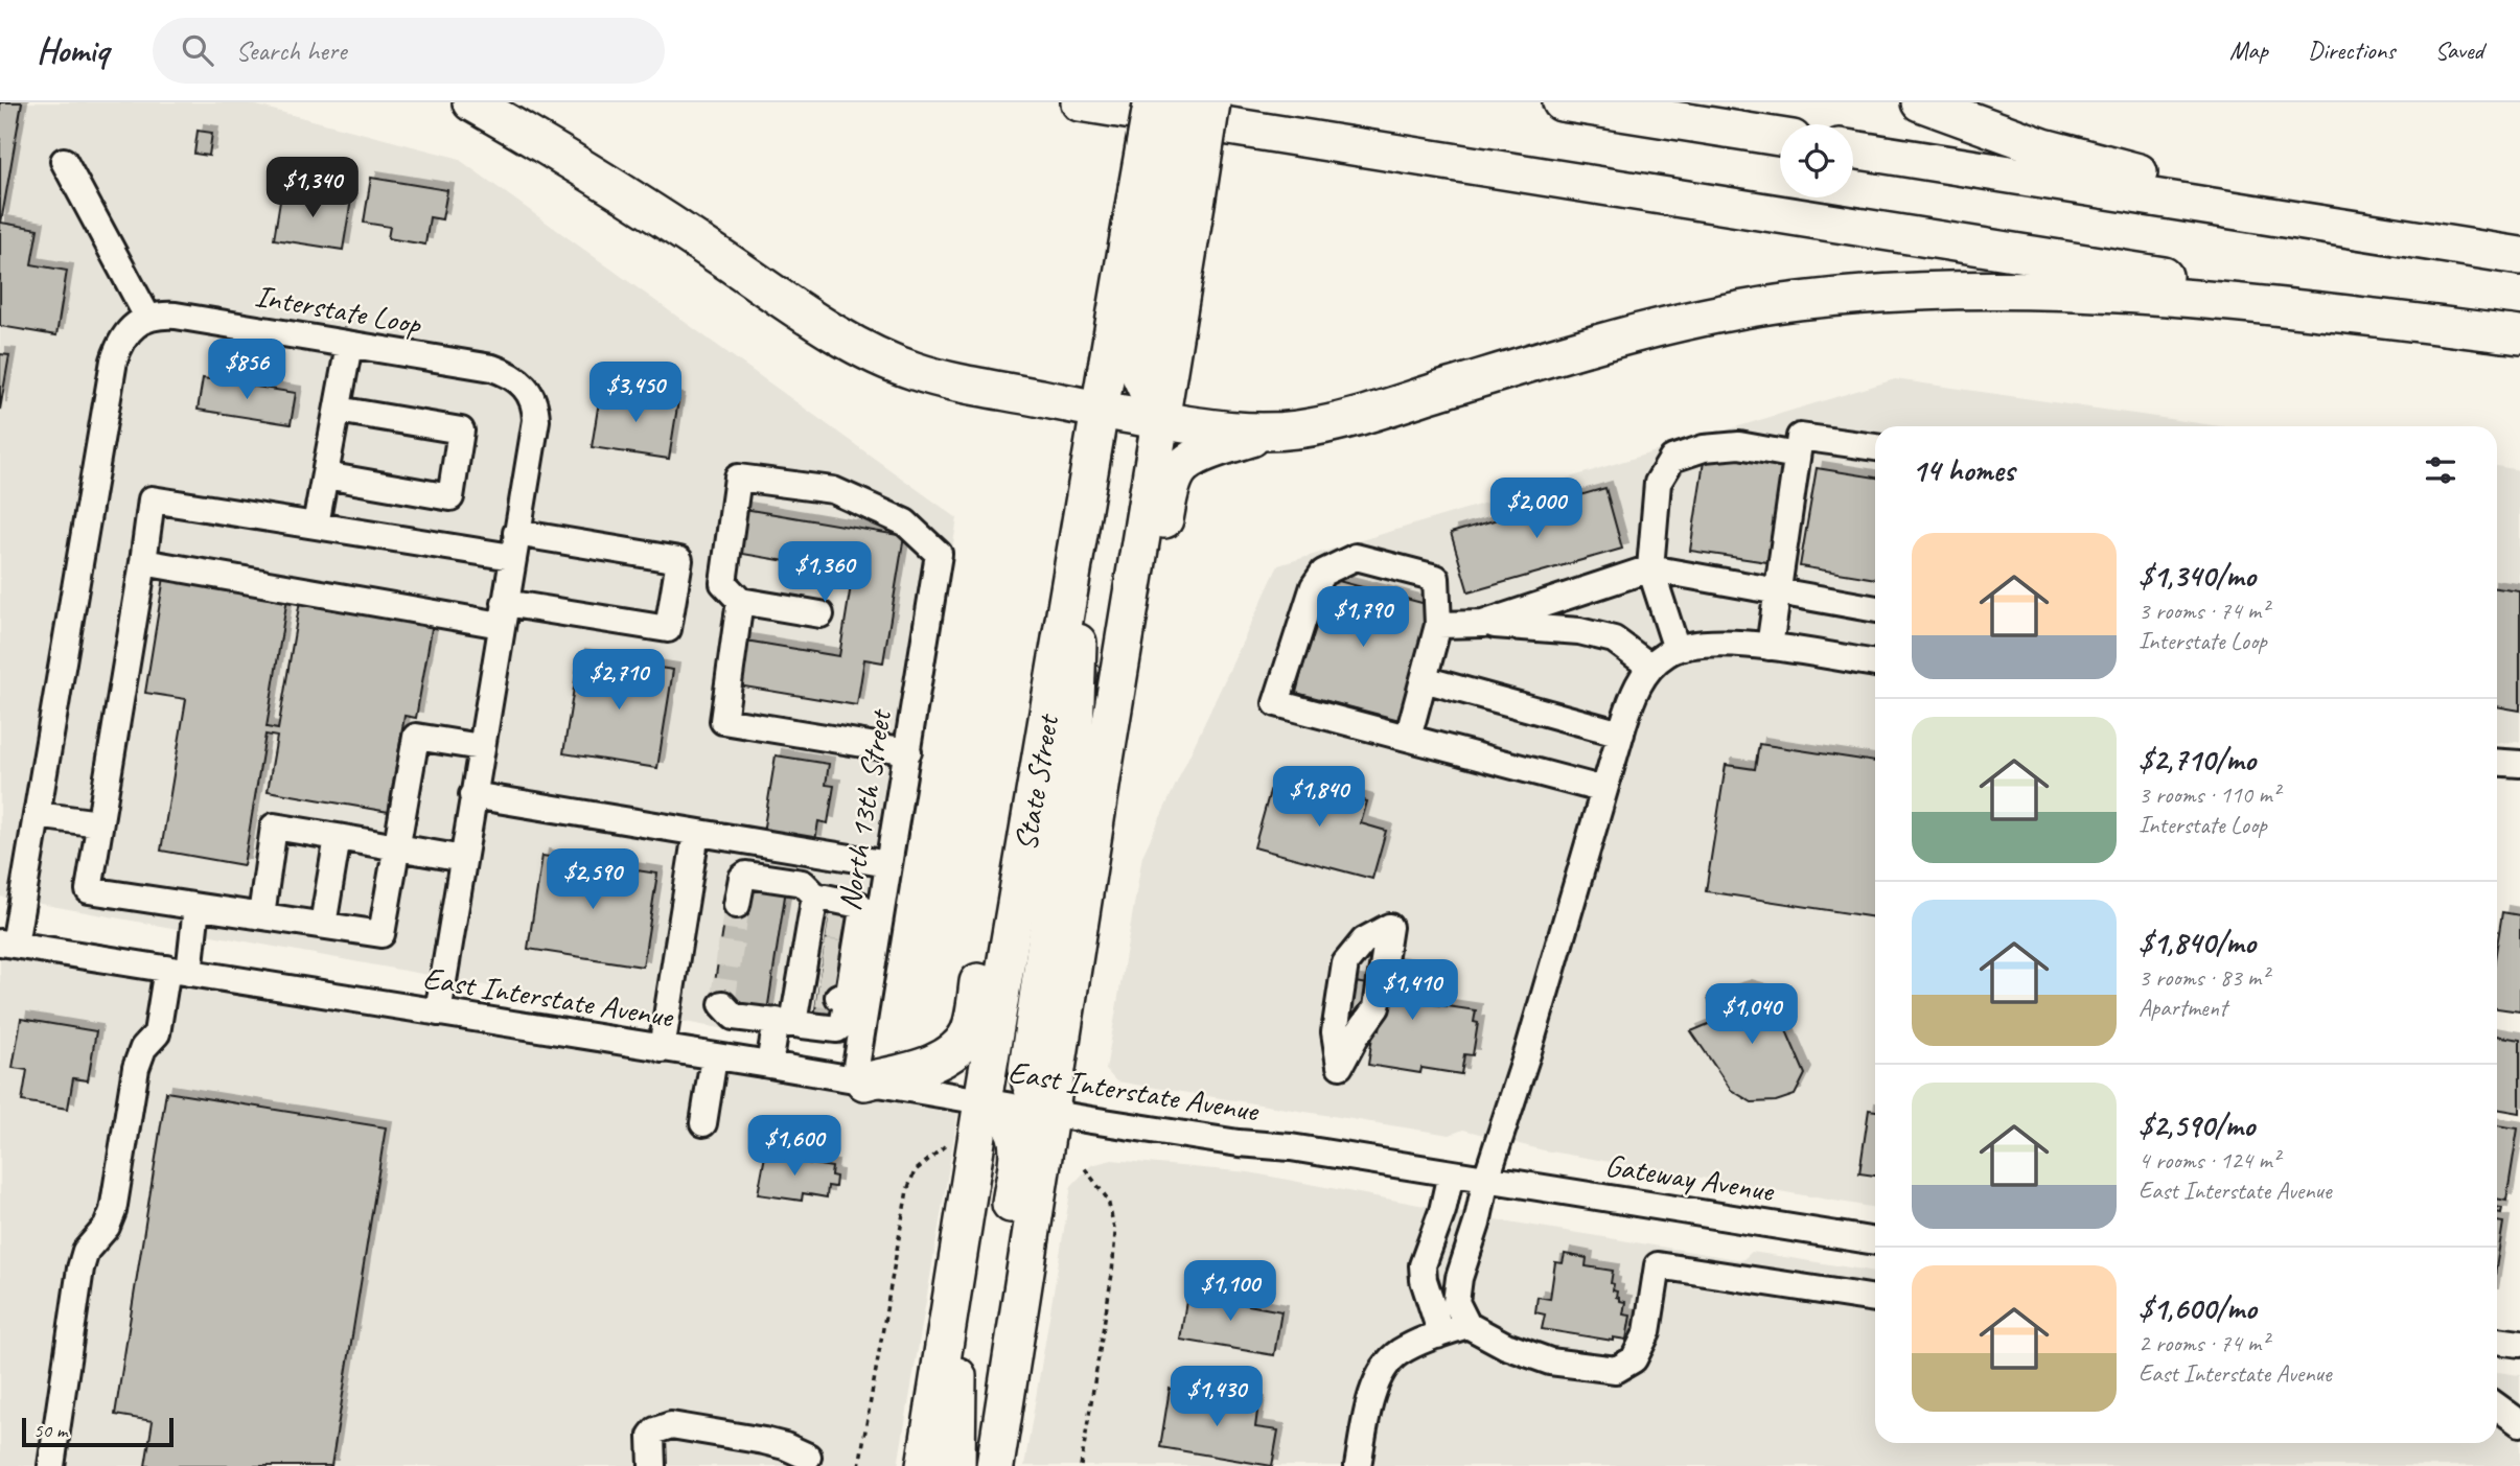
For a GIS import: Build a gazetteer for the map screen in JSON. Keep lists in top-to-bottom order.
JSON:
{
  "streets": {
    "highway": ["State Street"],
    "street": [
      "Interstate Loop",
      "North 13th Street",
      "East Interstate Avenue",
      "Gateway Avenue"
    ]
  },
  "crossings": [
    ["Interstate Loop", "East Interstate Avenue"],
    ["State Street", "East Interstate Avenue"],
    ["North 13th Street", "East Interstate Avenue"],
    ["East Interstate Avenue", "Gateway Avenue"]
  ],
  "scale_bar": "50 m",
  "page": {
    "header": "Homiq",
    "search": "Search here",
    "nav": ["Map", "Directions", "Saved"],
    "price": [
      "$1,340",
      "$856",
      "$3,450",
      "$2,000",
      "$1,360",
      "$1,790",
      "$2,710",
      "$1,840",
      "$2,590",
      "$1,410",
      "$1,040",
      "$1,600",
      "$1,100",
      "$1,430"
    ],
    "heading": "14 homes",
    "list": [
      {
        "name": "$1,340/mo",
        "note": "3 rooms · 74 m² · Interstate Loop"
      },
      {
        "name": "$2,710/mo",
        "note": "3 rooms · 110 m² · Interstate Loop"
      },
      {
        "name": "$1,840/mo",
        "note": "3 rooms · 83 m² · Apartment"
      },
      {
        "name": "$2,590/mo",
        "note": "4 rooms · 124 m² · East Interstate Avenue"
      },
      {
        "name": "$1,600/mo",
        "note": "2 rooms · 74 m² · East Interstate Avenue"
      }
    ],
    "scale": "50 m"
  }
}
